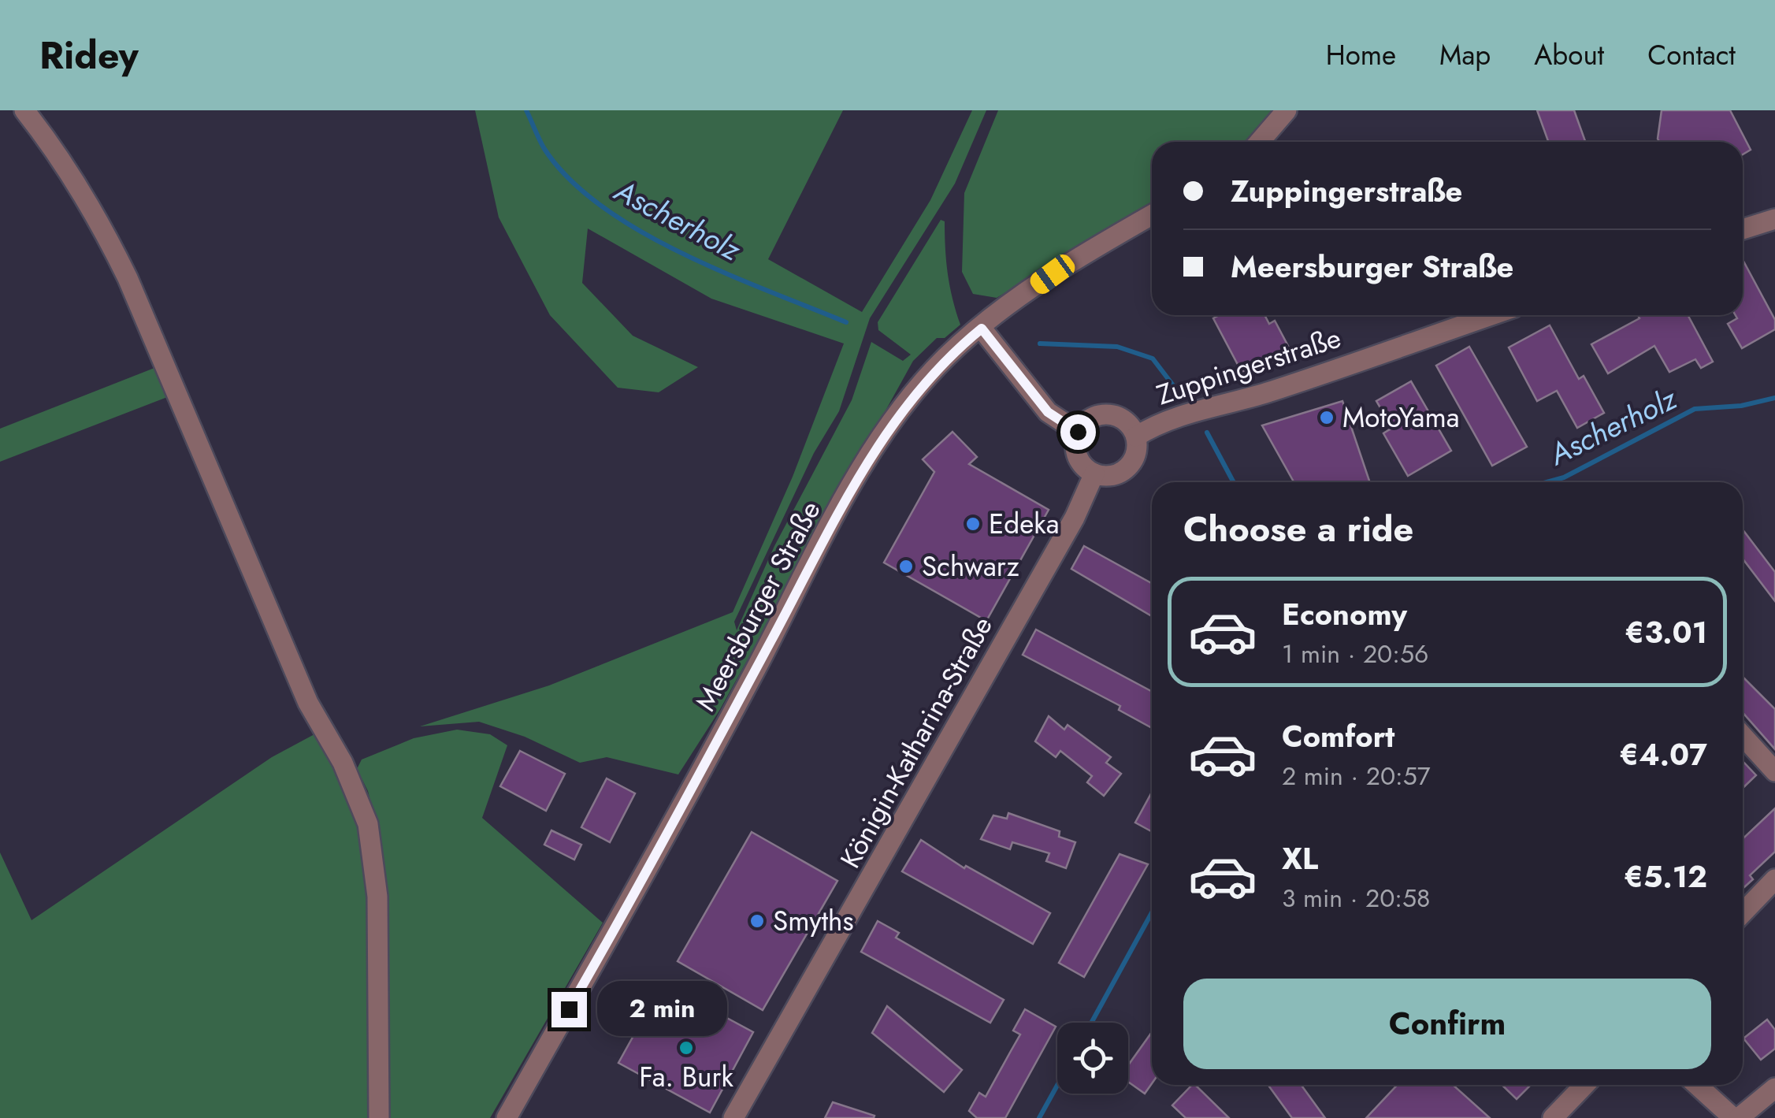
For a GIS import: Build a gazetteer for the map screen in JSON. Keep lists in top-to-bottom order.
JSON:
{
  "streets": {
    "street": ["Zuppingerstraße", "Meersburger Straße", "Königin-Katharina-Straße"]
  },
  "crossings": [
    ["Zuppingerstraße", "Königin-Katharina-Straße"]
  ],
  "water": ["Ascherholz"],
  "places": [
    "MotoYama",
    "Edeka",
    "Schwarz",
    "Smyths",
    "Fa. Burk"
  ],
  "page": {
    "header": "Ridey",
    "nav": [
      "Home",
      "Map",
      "About",
      "Contact"
    ],
    "banner": ["Zuppingerstraße", "Meersburger Straße"],
    "heading": "Choose a ride",
    "list": [
      {
        "name": "Economy",
        "note": "1 min · 20:56",
        "value": "€3.01"
      },
      {
        "name": "Comfort",
        "note": "2 min · 20:57",
        "value": "€4.07"
      },
      {
        "name": "XL",
        "note": "3 min · 20:58",
        "value": "€5.12"
      }
    ],
    "buttons": "Confirm",
    "bubble": "2 min"
  }
}
